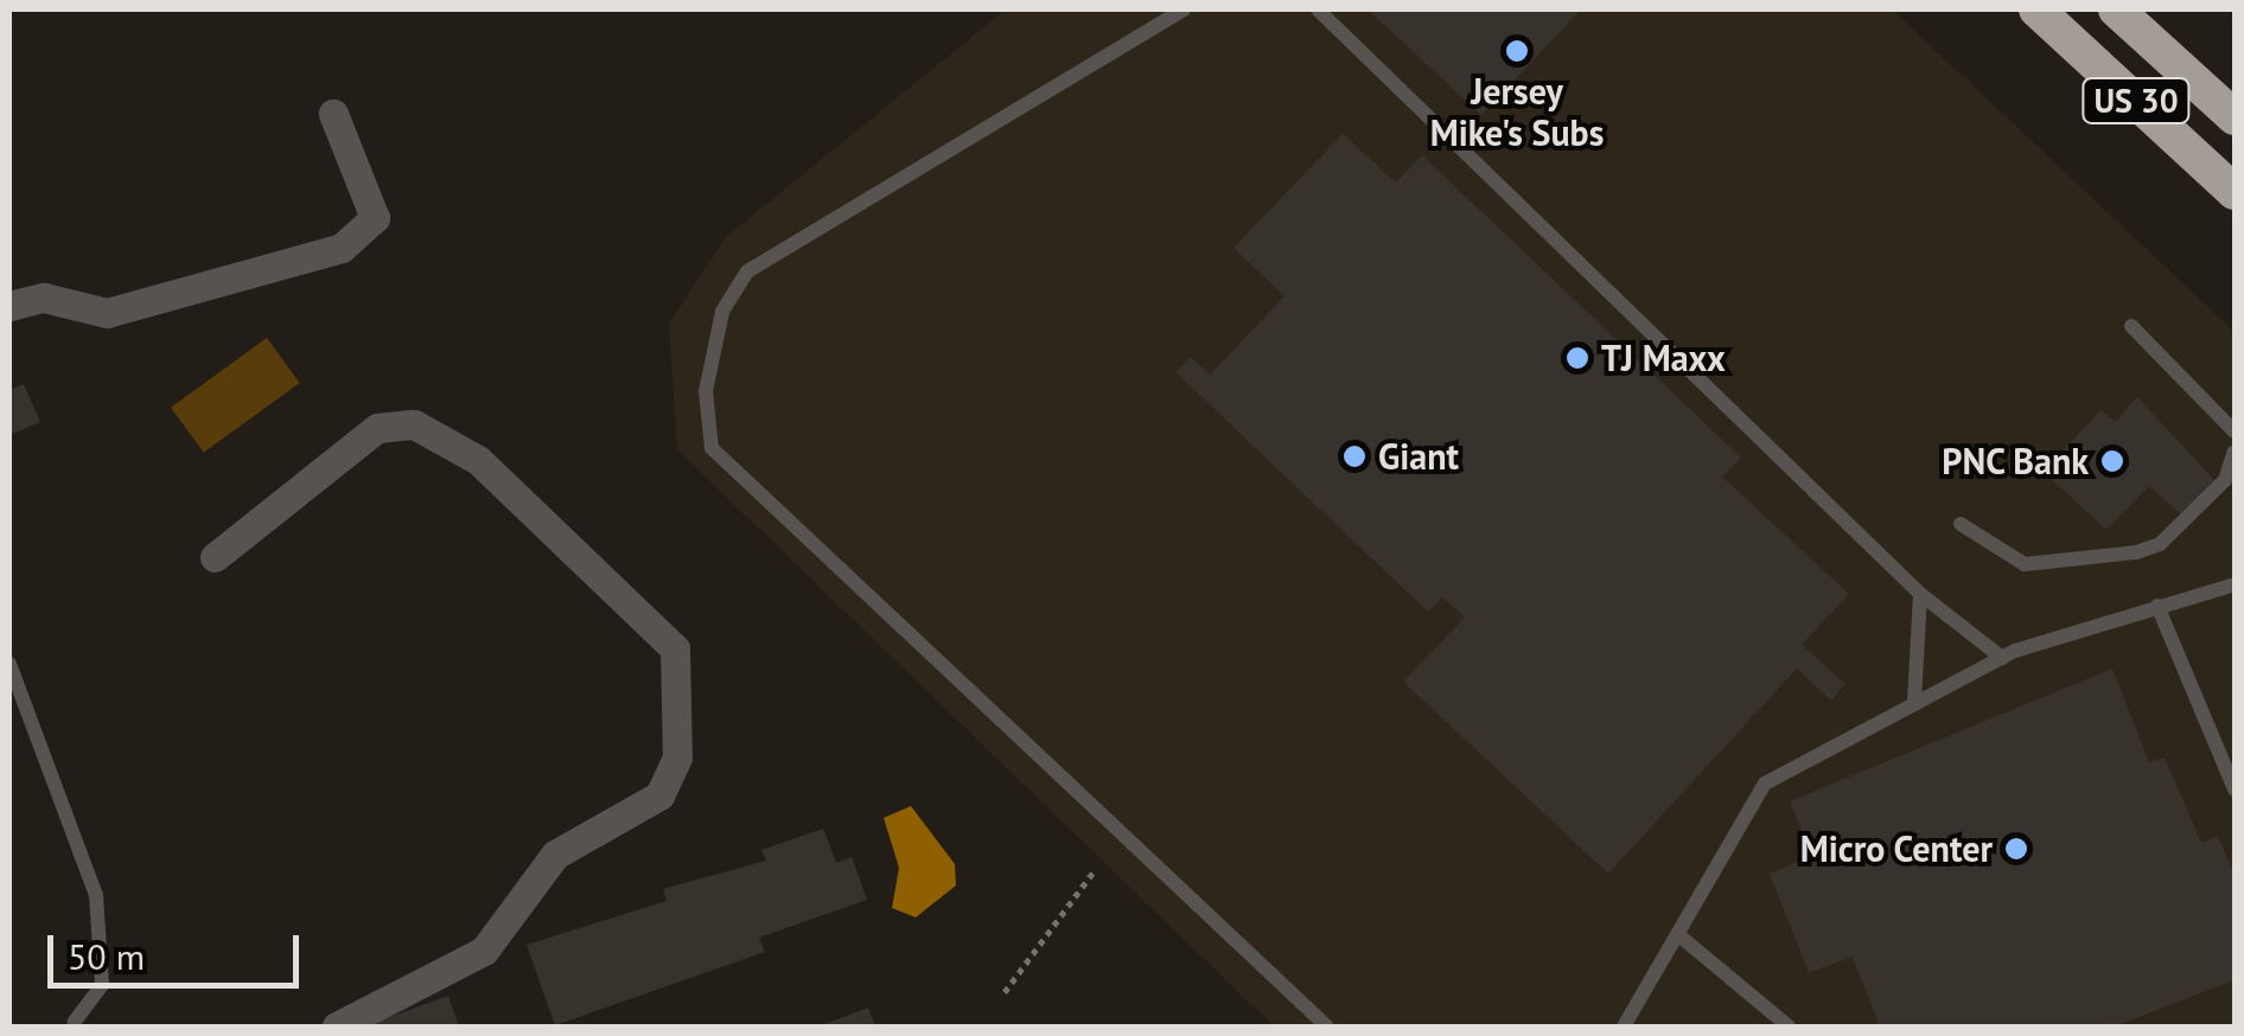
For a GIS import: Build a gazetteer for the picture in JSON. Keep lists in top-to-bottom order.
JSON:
{
  "streets": {
    "highway": ["US 30"]
  },
  "places": [
    "Jersey Mike's Subs",
    "TJ Maxx",
    "Giant",
    "PNC Bank",
    "Micro Center"
  ],
  "scale_bar": "50 m"
}
